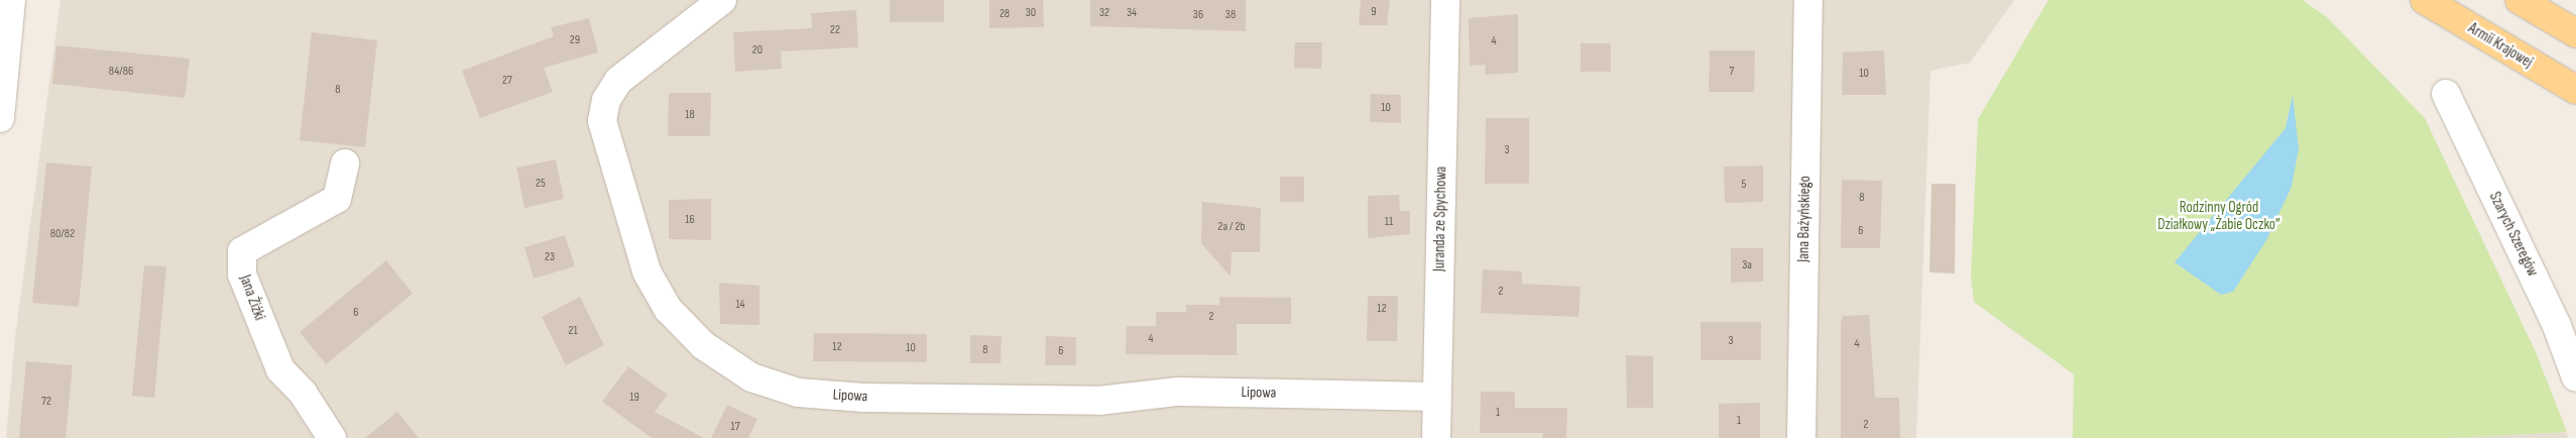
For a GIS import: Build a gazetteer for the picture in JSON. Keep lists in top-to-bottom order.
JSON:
{
  "streets": {
    "main road": ["Armii Krajowej"],
    "street": [
      "Juranda ze Spychowa",
      "Jana Bażyńskiego",
      "Szarych Szeregów",
      "Jana Żiżki",
      "Lipowa"
    ]
  },
  "crossings": [
    ["Juranda ze Spychowa", "Lipowa"]
  ],
  "parks": ["Rodzinny Ogród Działkowy „Żabie Oczko”"],
  "house_numbers": [
    "9",
    "30",
    "32",
    "34",
    "28",
    "36",
    "38",
    "22",
    "29",
    "4",
    "20",
    "84/86",
    "7",
    "10",
    "27",
    "8",
    "10",
    "18",
    "3",
    "25",
    "5",
    "8",
    "16",
    "11",
    "2a / 2b",
    "6",
    "80/82",
    "23",
    "3a",
    "2",
    "14",
    "12",
    "6",
    "2",
    "21",
    "4",
    "3",
    "4",
    "12",
    "10",
    "8",
    "6",
    "19",
    "72",
    "1",
    "1",
    "2",
    "17"
  ]
}
